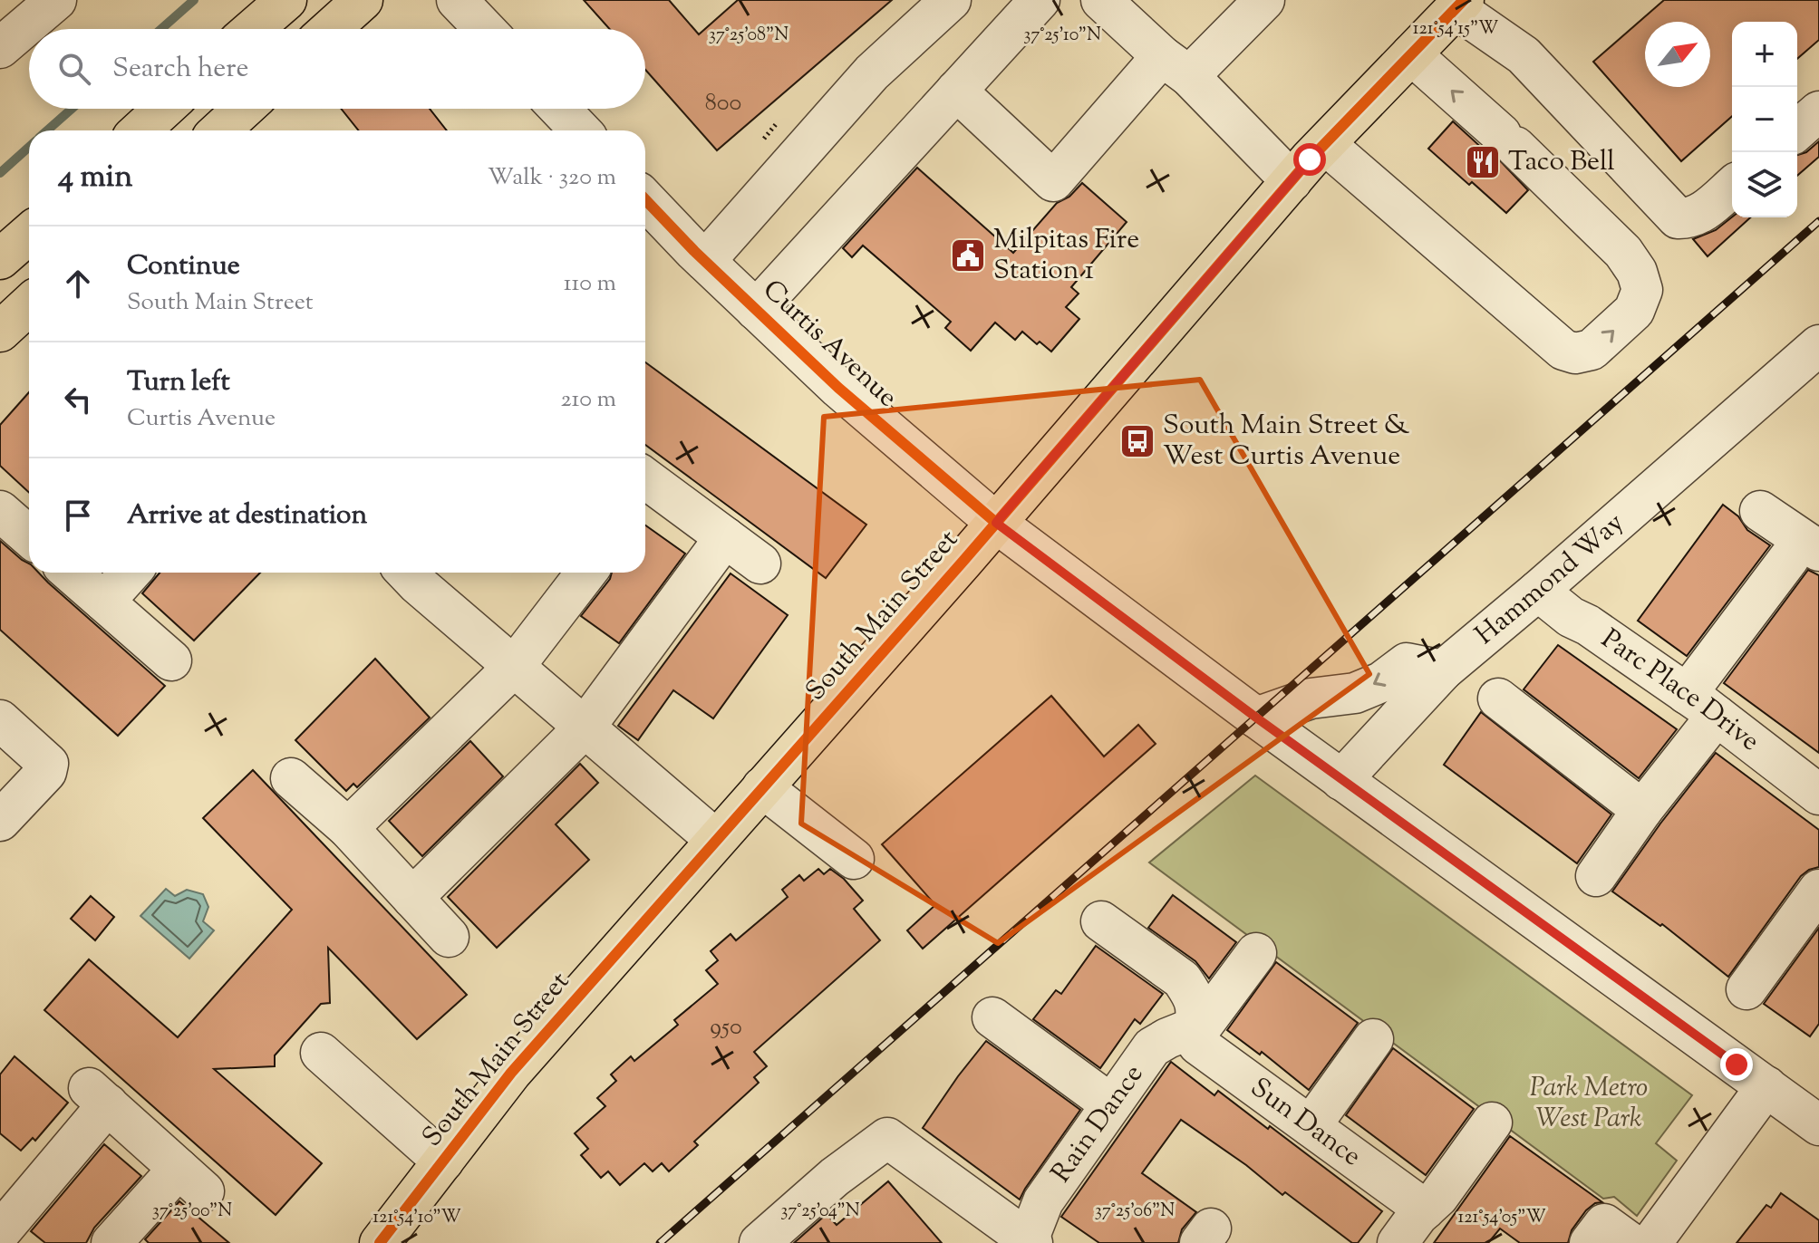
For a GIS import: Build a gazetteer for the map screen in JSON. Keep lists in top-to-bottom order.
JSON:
{
  "streets": {
    "main road": ["South Main Street"],
    "street": [
      "Curtis Avenue",
      "Hammond Way",
      "Parc Place Drive",
      "Sun Dance",
      "Rain Dance"
    ]
  },
  "crossings": [
    ["Curtis Avenue", "Hammond Way"],
    ["Curtis Avenue", "South Main Street"],
    ["Hammond Way", "Parc Place Drive"],
    ["Sun Dance", "Rain Dance"]
  ],
  "parks": ["Park Metro West Park"],
  "places": {
    "restaurant": ["Taco Bell"],
    "public building": ["Milpitas Fire Station 1"],
    "bus stop": ["South Main Street & West Curtis Avenue"]
  },
  "house_numbers": ["800", "950"],
  "north": "top right",
  "page": {
    "map_buttons": ["+", "−"],
    "search": "Search here",
    "heading": ["4 min", "Walk · 320 m"],
    "list": [
      ["Continue", "South Main Street", "110 m"],
      ["Turn left", "Curtis Avenue", "210 m"],
      "Arrive at destination"
    ]
  },
  "coordinates": [
    "121°54'15\"W",
    "37°25'08\"N",
    "37°25'10\"N",
    "37°25'00\"N",
    "37°25'04\"N",
    "37°25'06\"N",
    "121°54'10\"W",
    "121°54'05\"W"
  ]
}
